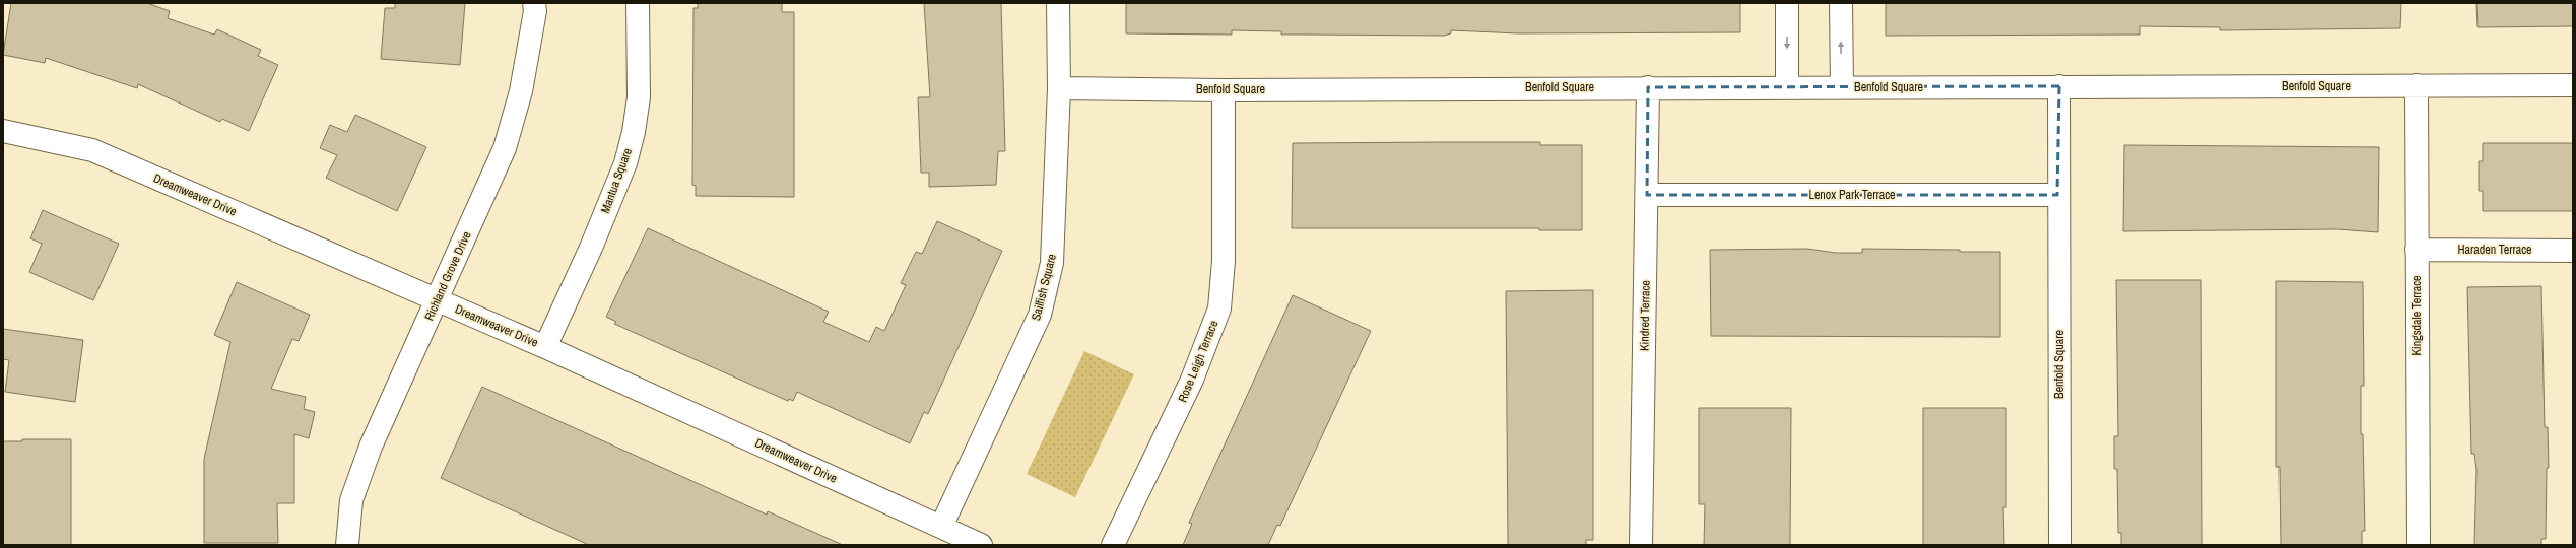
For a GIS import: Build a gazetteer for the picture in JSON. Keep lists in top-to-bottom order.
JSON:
{
  "streets": {
    "street": [
      "Benfold Square",
      "Mantua Square",
      "Dreamweaver Drive",
      "Lenox Park Terrace",
      "Haraden Terrace",
      "Richland Grove Drive",
      "Sailfish Square",
      "Kindred Terrace",
      "Kingsdale Terrace",
      "Rose Leigh Terrace"
    ]
  },
  "crossings": [
    ["Benfold Square", "Lenox Park Terrace"],
    ["Benfold Square", "Sailfish Square"],
    ["Benfold Square", "Kindred Terrace"],
    ["Benfold Square", "Kingsdale Terrace"],
    ["Benfold Square", "Rose Leigh Terrace"],
    ["Mantua Square", "Dreamweaver Drive"],
    ["Dreamweaver Drive", "Richland Grove Drive"],
    ["Dreamweaver Drive", "Sailfish Square"],
    ["Lenox Park Terrace", "Kindred Terrace"],
    ["Haraden Terrace", "Kingsdale Terrace"]
  ]
}
